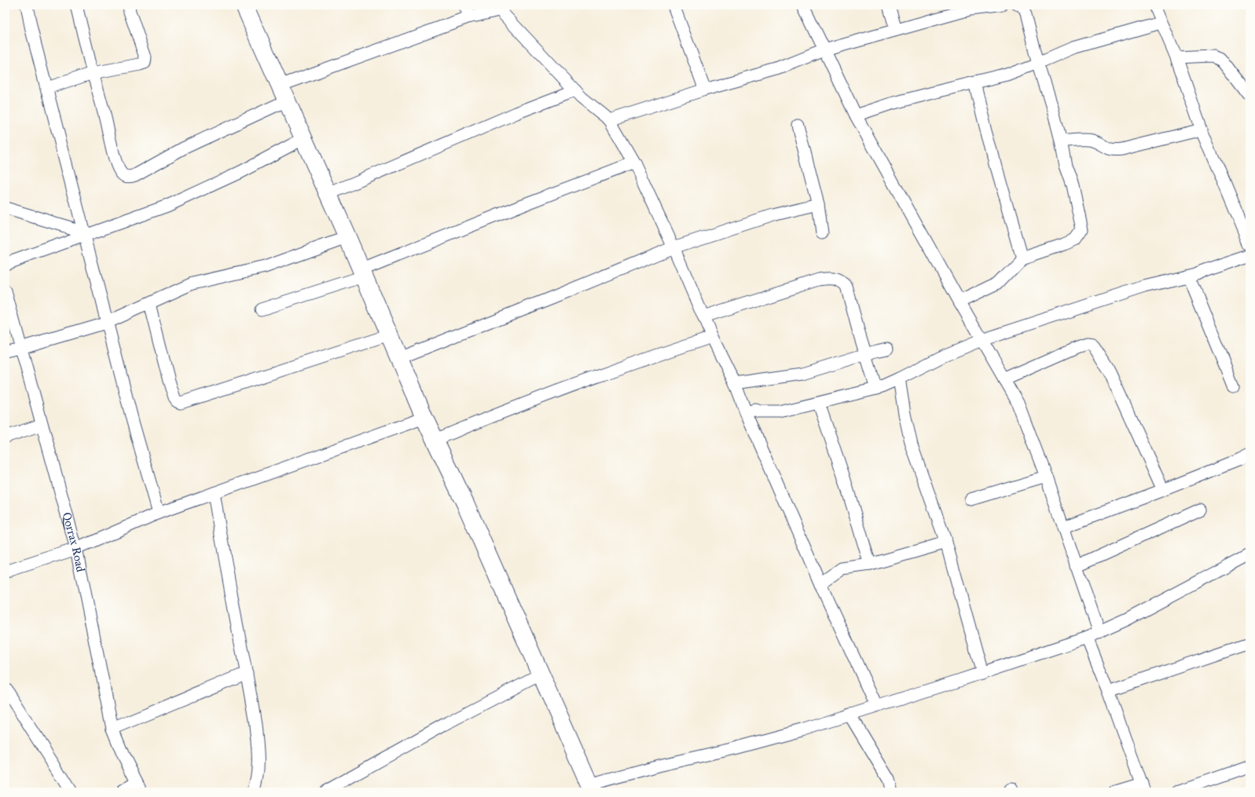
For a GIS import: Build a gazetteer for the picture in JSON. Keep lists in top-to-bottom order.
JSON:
{
  "streets": {
    "street": ["Qorrax Road"]
  }
}
